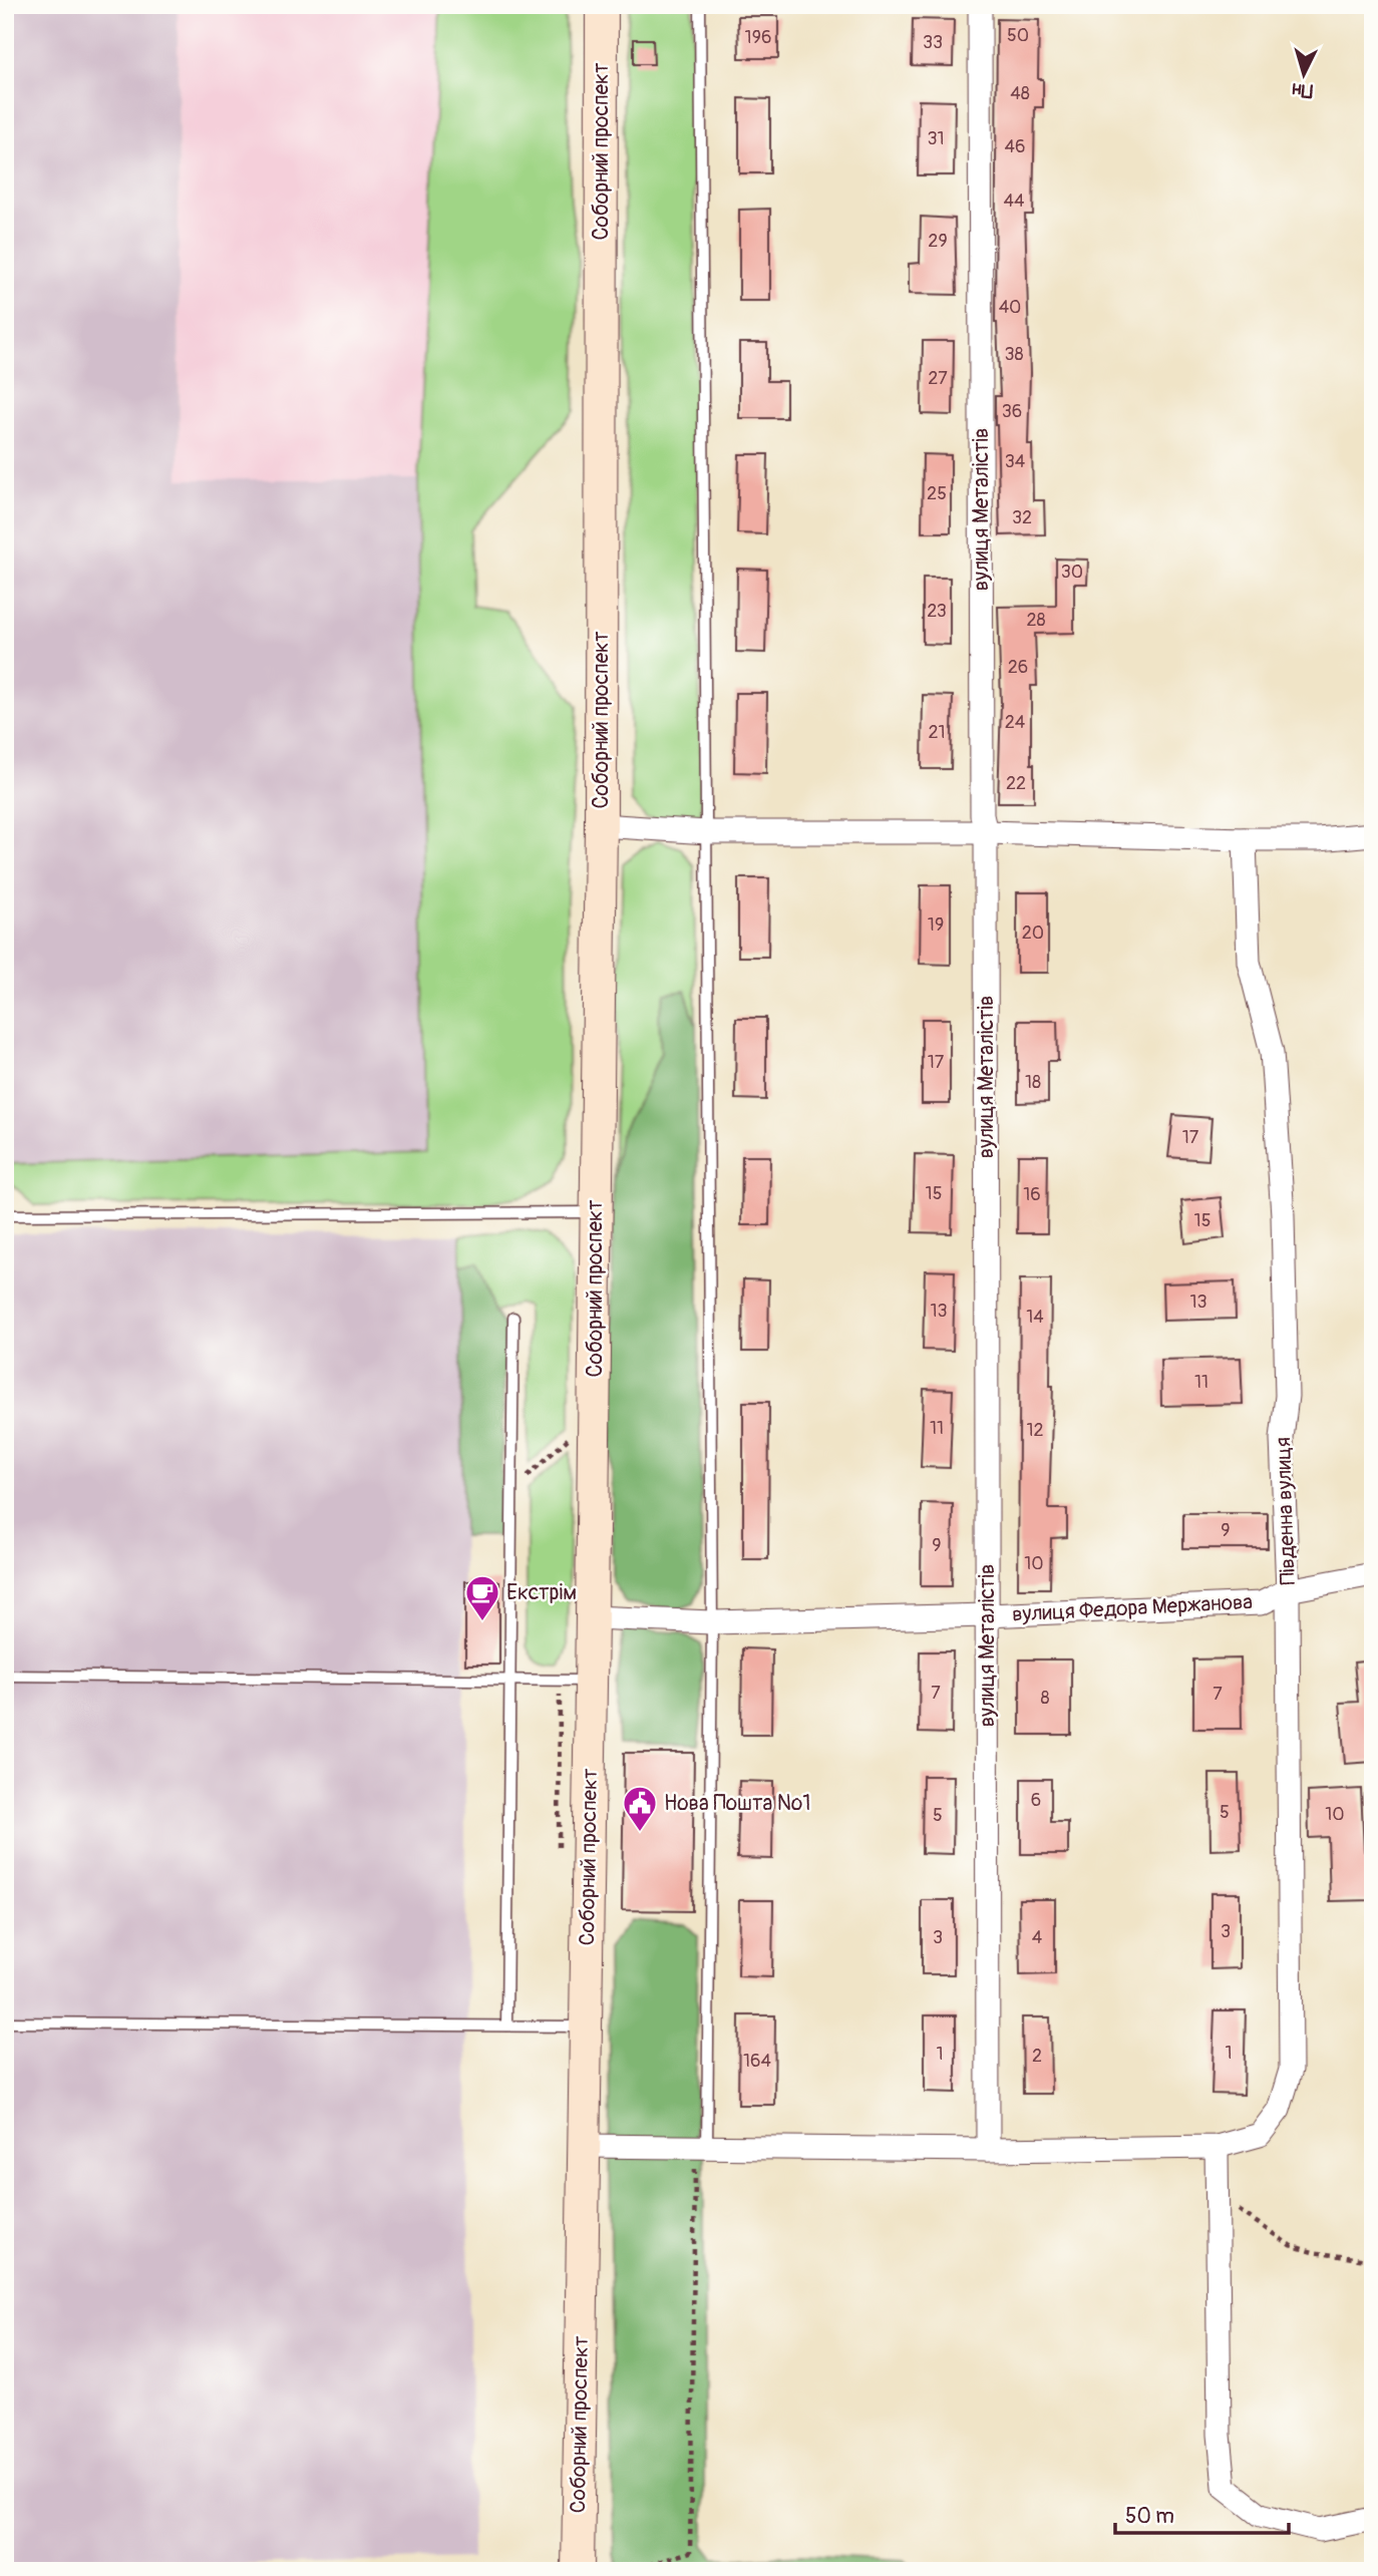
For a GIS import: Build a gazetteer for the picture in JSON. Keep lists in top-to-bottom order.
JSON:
{
  "streets": {
    "main road": ["Соборний проспект"],
    "street": ["вулиця Металістів", "Південна вулиця", "вулиця Федора Мержанова"]
  },
  "crossings": [
    ["Соборний проспект", "Південна вулиця"],
    ["Соборний проспект", "вулиця Федора Мержанова"],
    ["вулиця Металістів", "Південна вулиця"],
    ["вулиця Металістів", "вулиця Федора Мержанова"],
    ["Південна вулиця", "вулиця Федора Мержанова"]
  ],
  "places": {
    "cafe": ["Екстрім"],
    "public building": ["Нова Пошта №1"]
  },
  "house_numbers": [
    "50",
    "196",
    "33",
    "48",
    "31",
    "46",
    "44",
    "29",
    "40",
    "38",
    "27",
    "36",
    "34",
    "25",
    "32",
    "30",
    "23",
    "28",
    "26",
    "24",
    "21",
    "22",
    "19",
    "20",
    "17",
    "18",
    "17",
    "15",
    "16",
    "15",
    "13",
    "13",
    "14",
    "11",
    "11",
    "12",
    "9",
    "9",
    "10",
    "7",
    "7",
    "8",
    "6",
    "5",
    "10",
    "5",
    "3",
    "3",
    "4",
    "1",
    "1",
    "2",
    "164"
  ],
  "scale_bar": "50 m",
  "north": "bottom"
}
